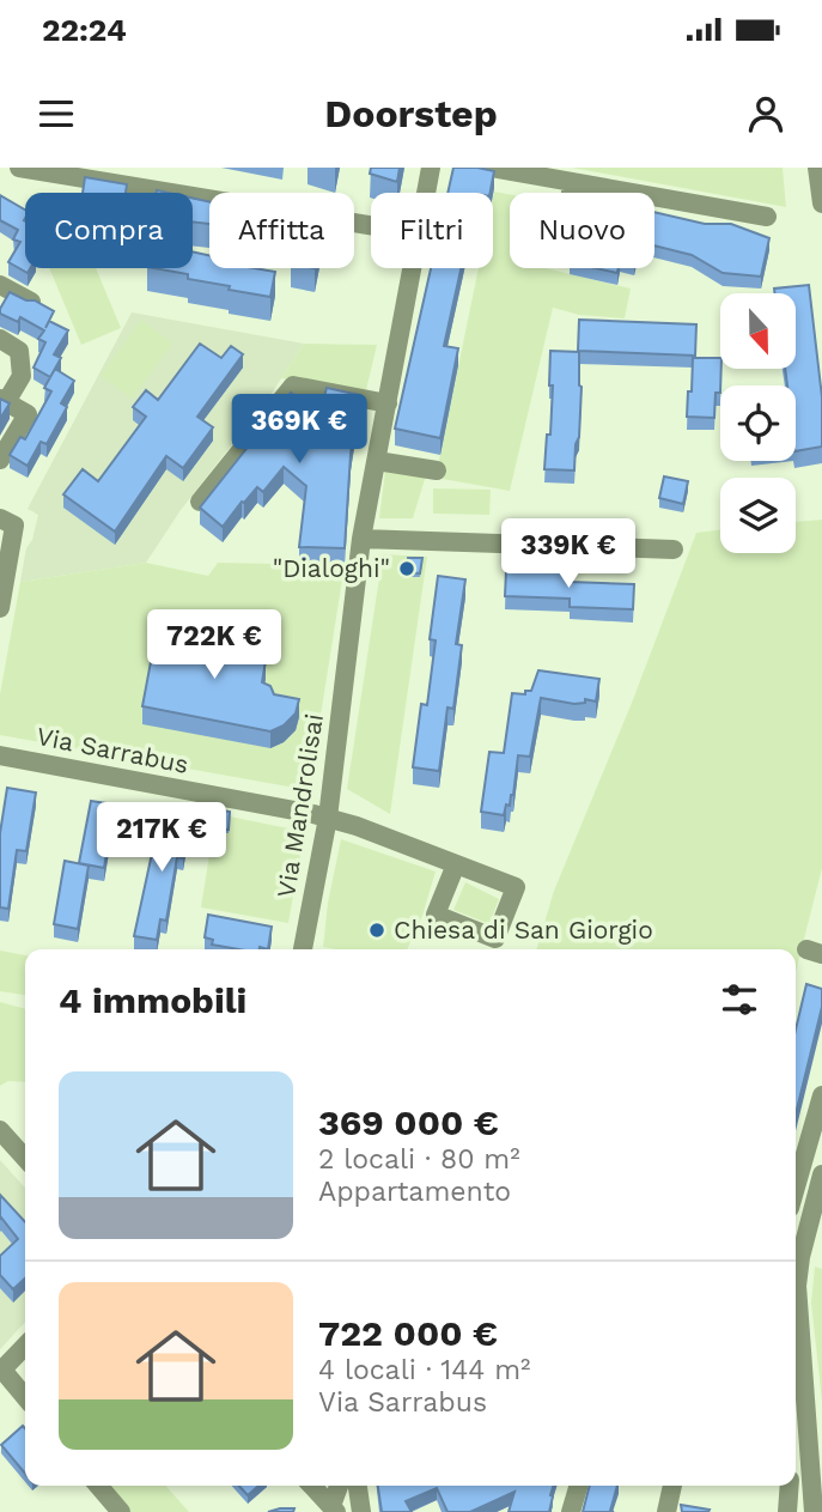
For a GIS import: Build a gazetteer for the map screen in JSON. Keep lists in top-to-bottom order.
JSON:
{
  "streets": {
    "street": ["Via Sarrabus", "Via Mandrolisai"]
  },
  "crossings": [
    ["Via Sarrabus", "Via Mandrolisai"]
  ],
  "places": ["\"Dialoghi\"", "Chiesa di San Giorgio"],
  "north": "bottom",
  "page": {
    "status": "22:24",
    "header": "Doorstep",
    "chip": [
      "Compra",
      "Affitta",
      "Filtri",
      "Nuovo"
    ],
    "price": [
      "369K €",
      "339K €",
      "722K €",
      "217K €"
    ],
    "heading": "4 immobili",
    "list": [
      {
        "name": "369 000 €",
        "note": "2 locali · 80 m² · Appartamento"
      },
      {
        "name": "722 000 €",
        "note": "4 locali · 144 m² · Via Sarrabus"
      }
    ]
  }
}
